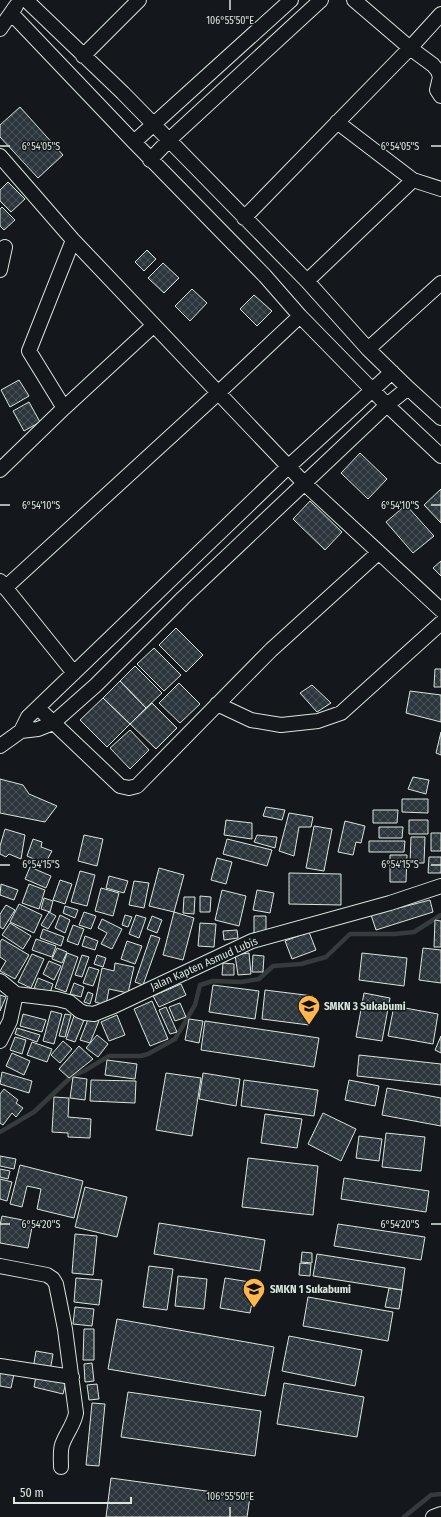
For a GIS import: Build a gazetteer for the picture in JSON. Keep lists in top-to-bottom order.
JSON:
{
  "streets": {
    "street": ["Jalan Kapten Asmud Lubis"]
  },
  "places": {
    "school or university": ["SMKN 3 Sukabumi", "SMKN 1 Sukabumi"]
  },
  "scale_bar": "50 m",
  "coordinates": [
    "106°55'50\"E",
    "6°54'05\"S",
    "6°54'10\"S",
    "6°54'15\"S",
    "6°54'20\"S"
  ]
}
